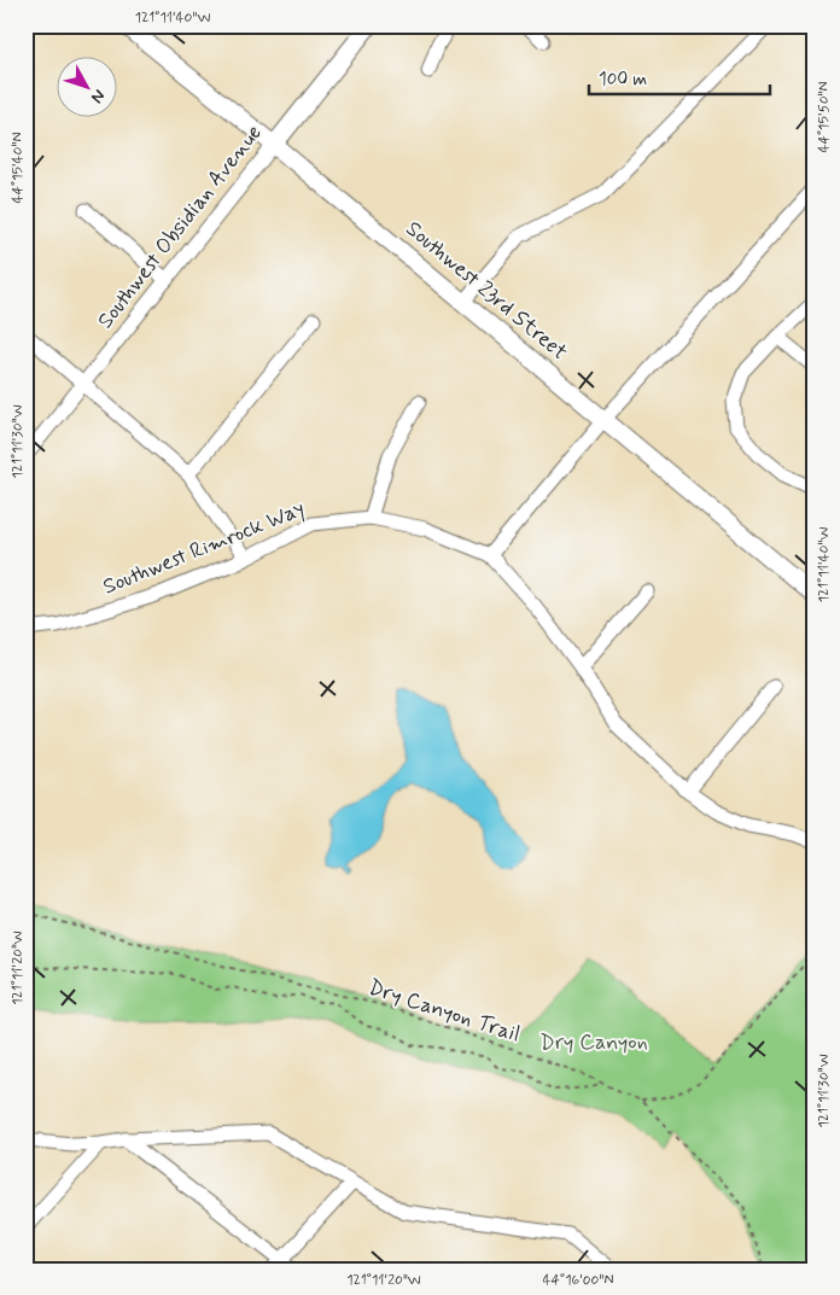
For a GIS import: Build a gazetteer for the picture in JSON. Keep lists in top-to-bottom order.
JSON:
{
  "streets": {
    "street": ["Southwest Obsidian Avenue", "Southwest 23rd Street", "Southwest Rimrock Way"],
    "path": ["Dry Canyon Trail"]
  },
  "crossings": [
    ["Southwest Obsidian Avenue", "Southwest 23rd Street"]
  ],
  "parks": ["Dry Canyon"],
  "scale_bar": "100 m",
  "north": "bottom right",
  "coordinates": [
    "121°11'40\"W",
    "44°15'50\"N",
    "44°15'40\"N",
    "121°11'30\"W",
    "121°11'20\"W",
    "44°16'00\"N"
  ]
}
